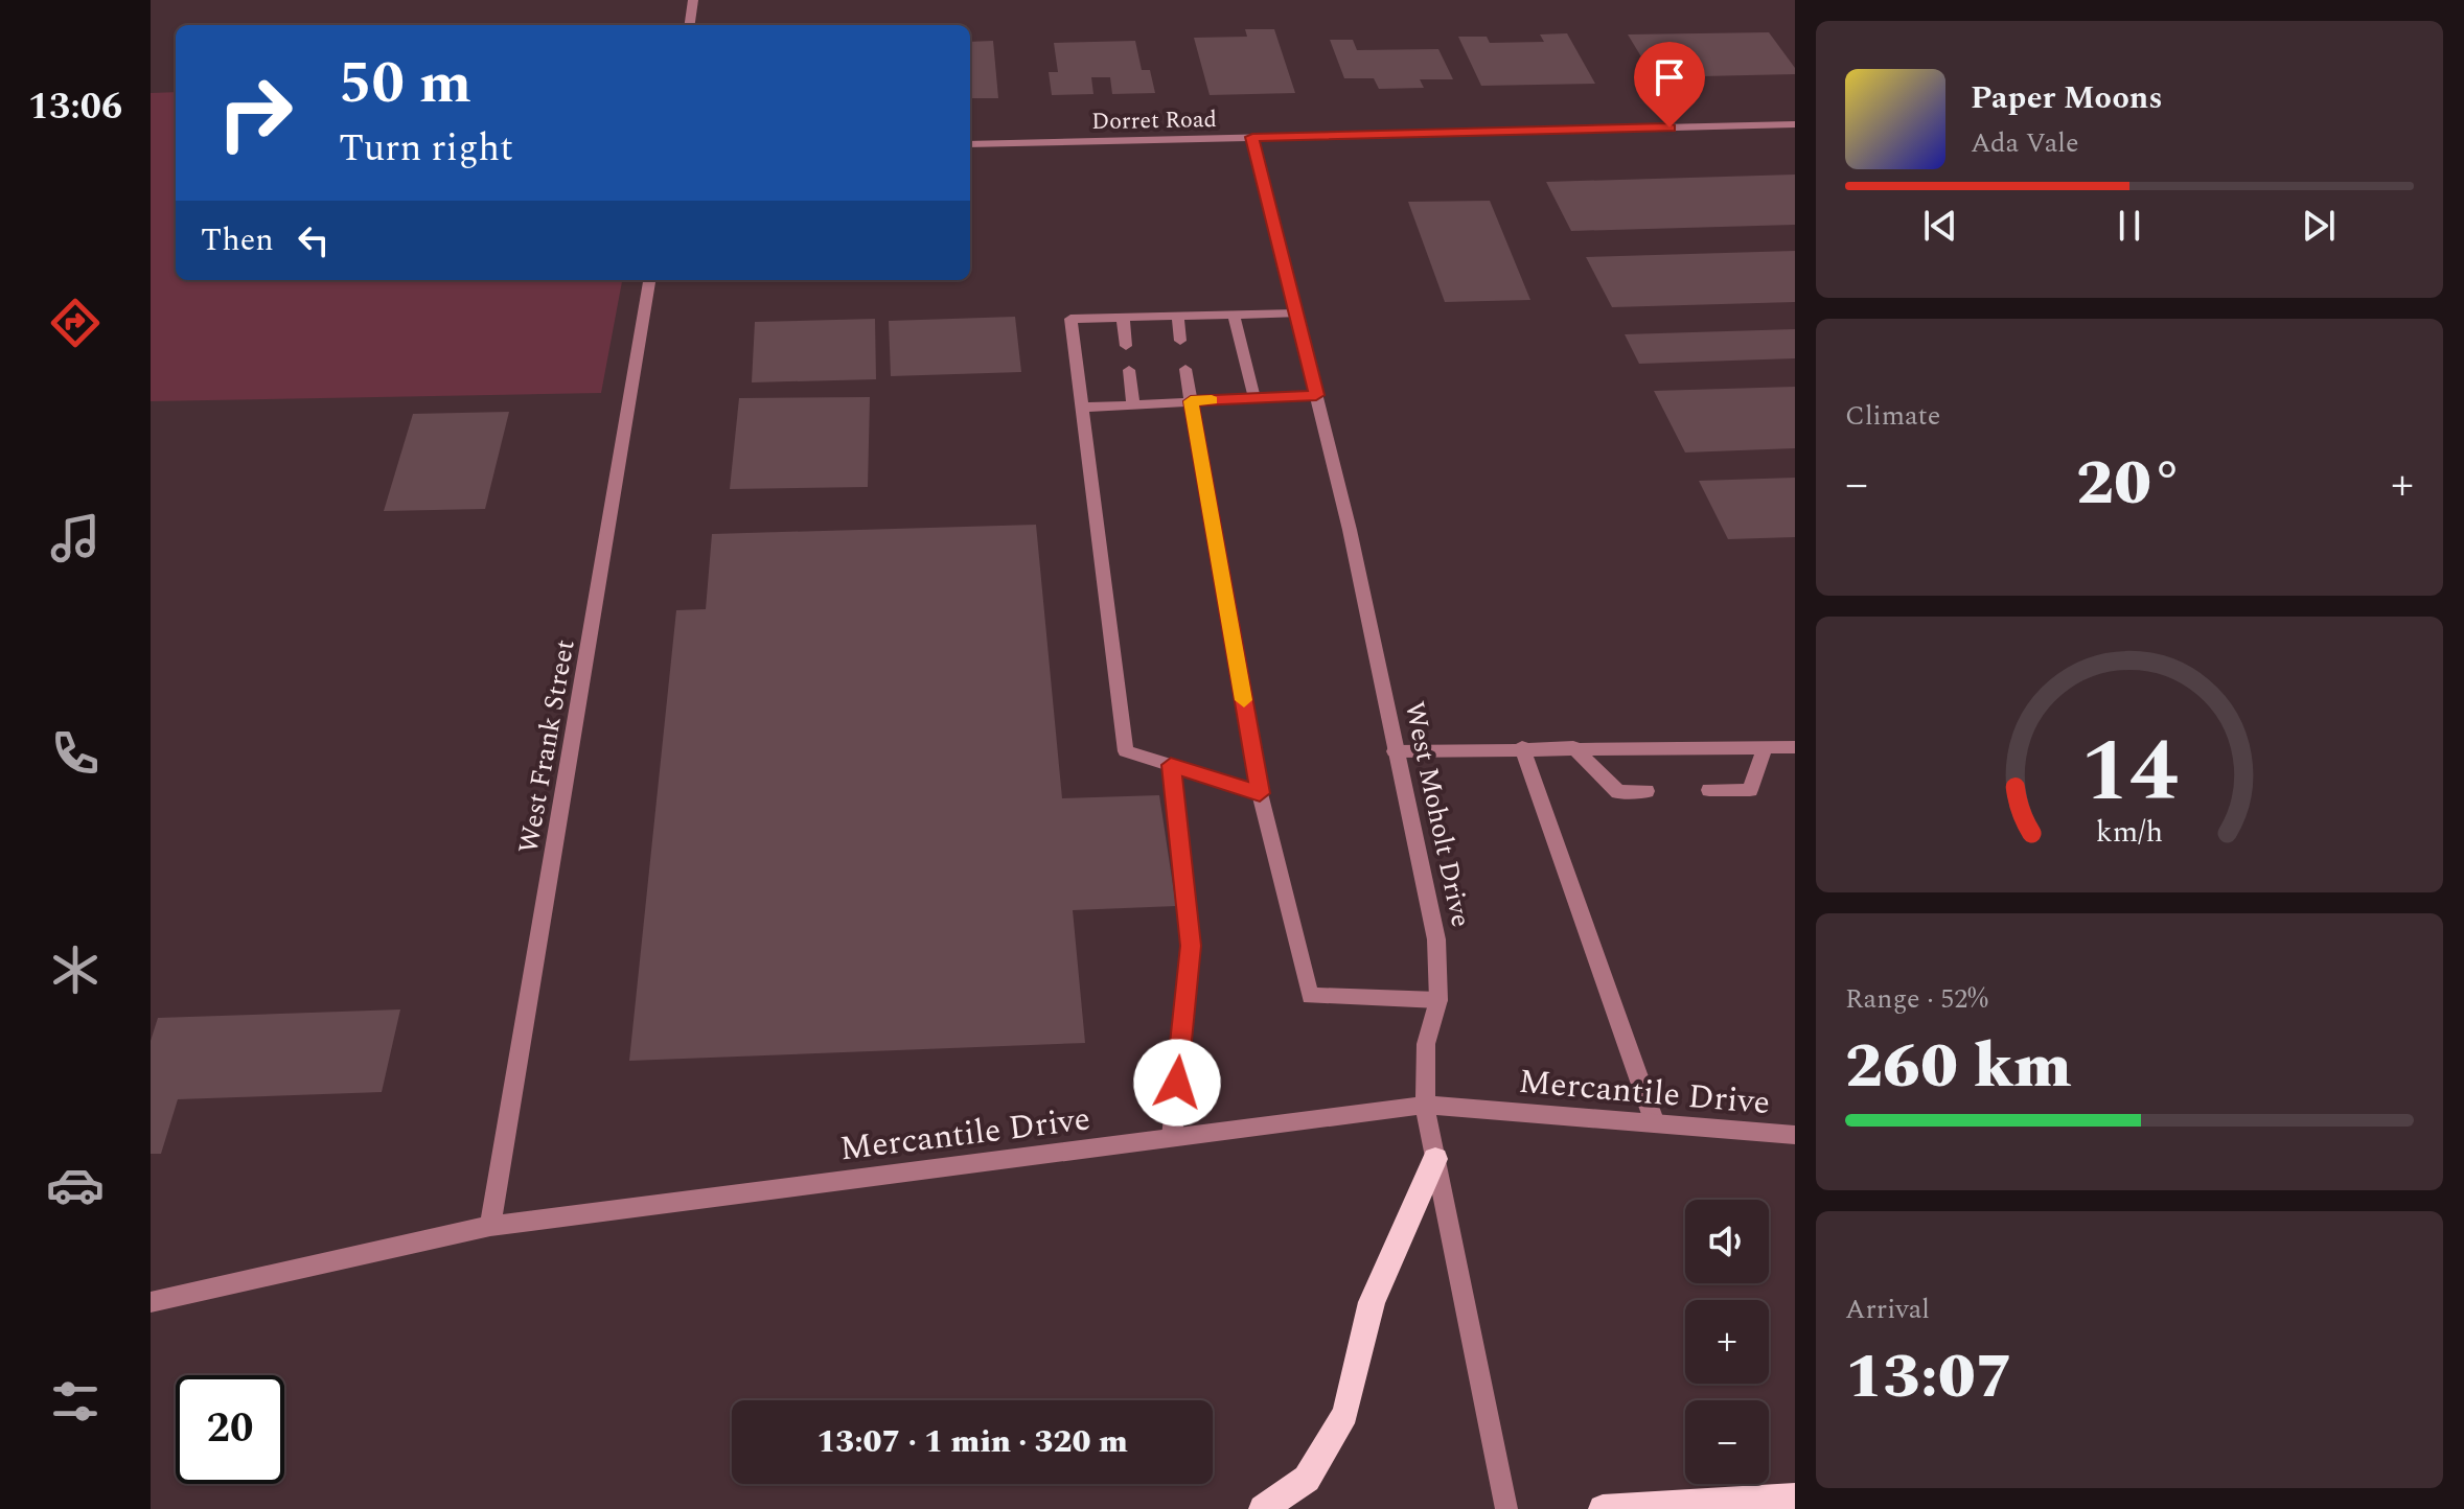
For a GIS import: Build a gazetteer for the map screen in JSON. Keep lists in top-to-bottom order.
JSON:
{
  "streets": {
    "street": [
      "Dorret Road",
      "West Frank Street",
      "West Moholt Drive",
      "Mercantile Drive"
    ]
  },
  "crossings": [
    ["Dorret Road", "West Moholt Drive"],
    ["West Frank Street", "Mercantile Drive"],
    ["West Moholt Drive", "Mercantile Drive"]
  ],
  "page": {
    "tabs": "13:06",
    "turn": ["50 m", "Turn right"],
    "song": ["Paper Moons", "Ada Vale"],
    "then": "Then",
    "tile": [
      "Climate",
      ["Range · 52%", "260 km"],
      ["Arrival", "13:07"]
    ],
    "heat": ["−", "20°", "+"],
    "map_buttons": ["+", "−"],
    "limit": "20",
    "trip": "13:07 · 1 min · 320 m",
    "gauge": ["14", "km/h"]
  }
}
